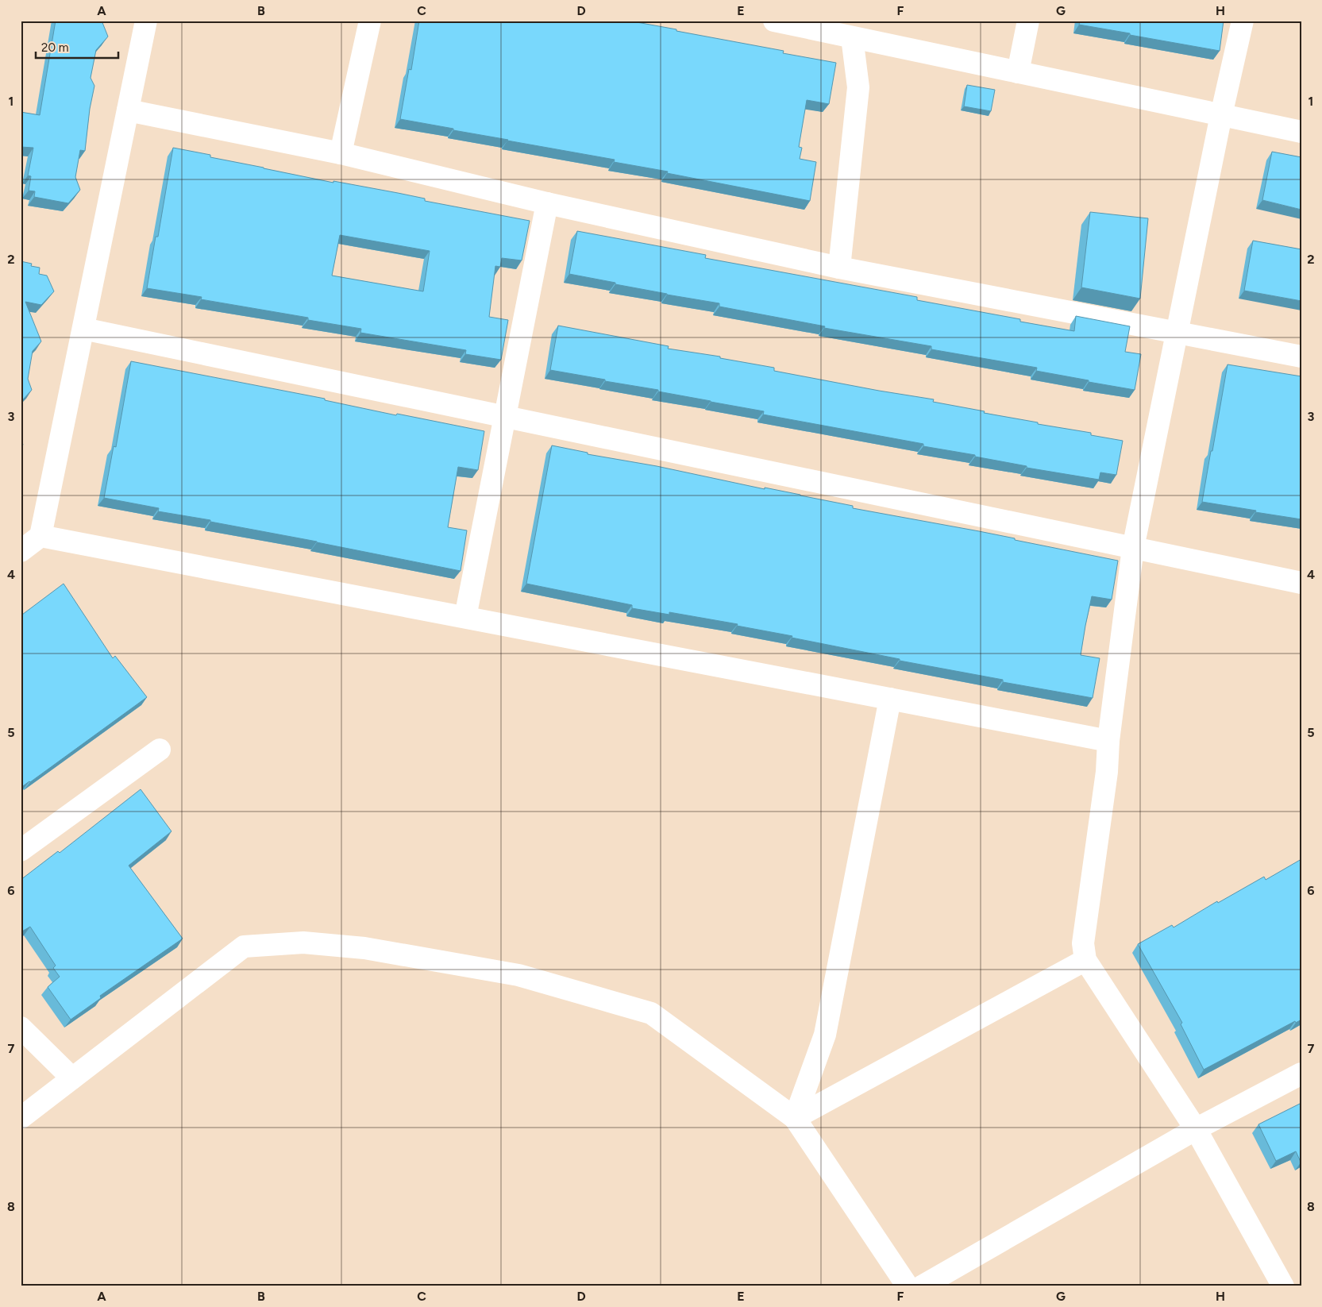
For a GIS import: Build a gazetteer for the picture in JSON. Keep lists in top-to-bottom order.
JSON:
{
  "scale_bar": "20 m",
  "grid": {
    "columns": [
      "A",
      "B",
      "C",
      "D",
      "E",
      "F",
      "G",
      "H"
    ],
    "rows": [
      "1",
      "2",
      "3",
      "4",
      "5",
      "6",
      "7",
      "8"
    ]
  }
}
